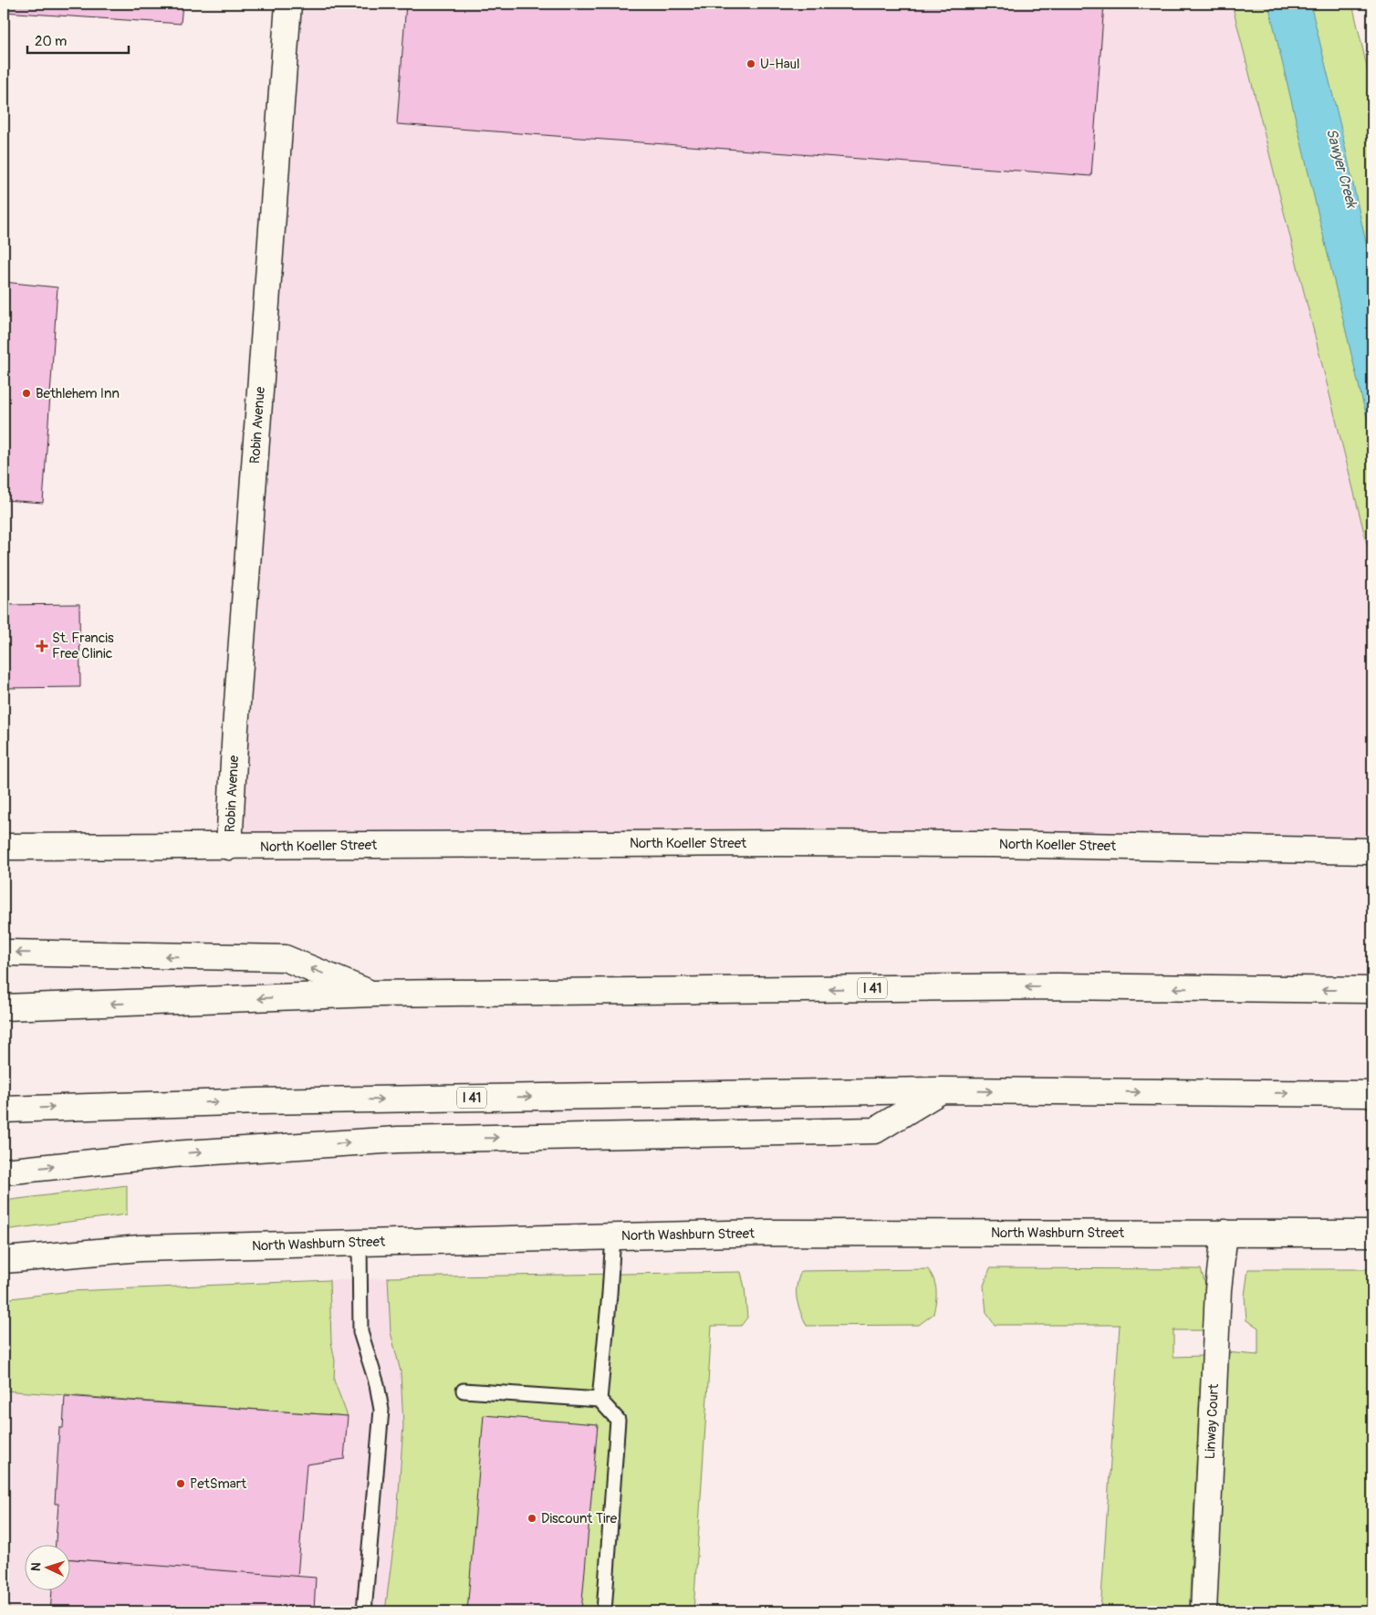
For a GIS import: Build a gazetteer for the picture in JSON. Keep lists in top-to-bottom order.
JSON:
{
  "streets": {
    "main road": [
      "Robin Avenue",
      "North Koeller Street",
      "I 41",
      "North Washburn Street",
      "Linway Court"
    ]
  },
  "crossings": [
    ["Robin Avenue", "North Koeller Street"],
    ["North Washburn Street", "Linway Court"]
  ],
  "water": ["Sawyer Creek"],
  "places": {
    "other": [
      "U-Haul",
      "Bethlehem Inn",
      "PetSmart",
      "Discount Tire"
    ],
    "health": ["St. Francis Free Clinic"]
  },
  "scale_bar": "20 m",
  "north": "left"
}
